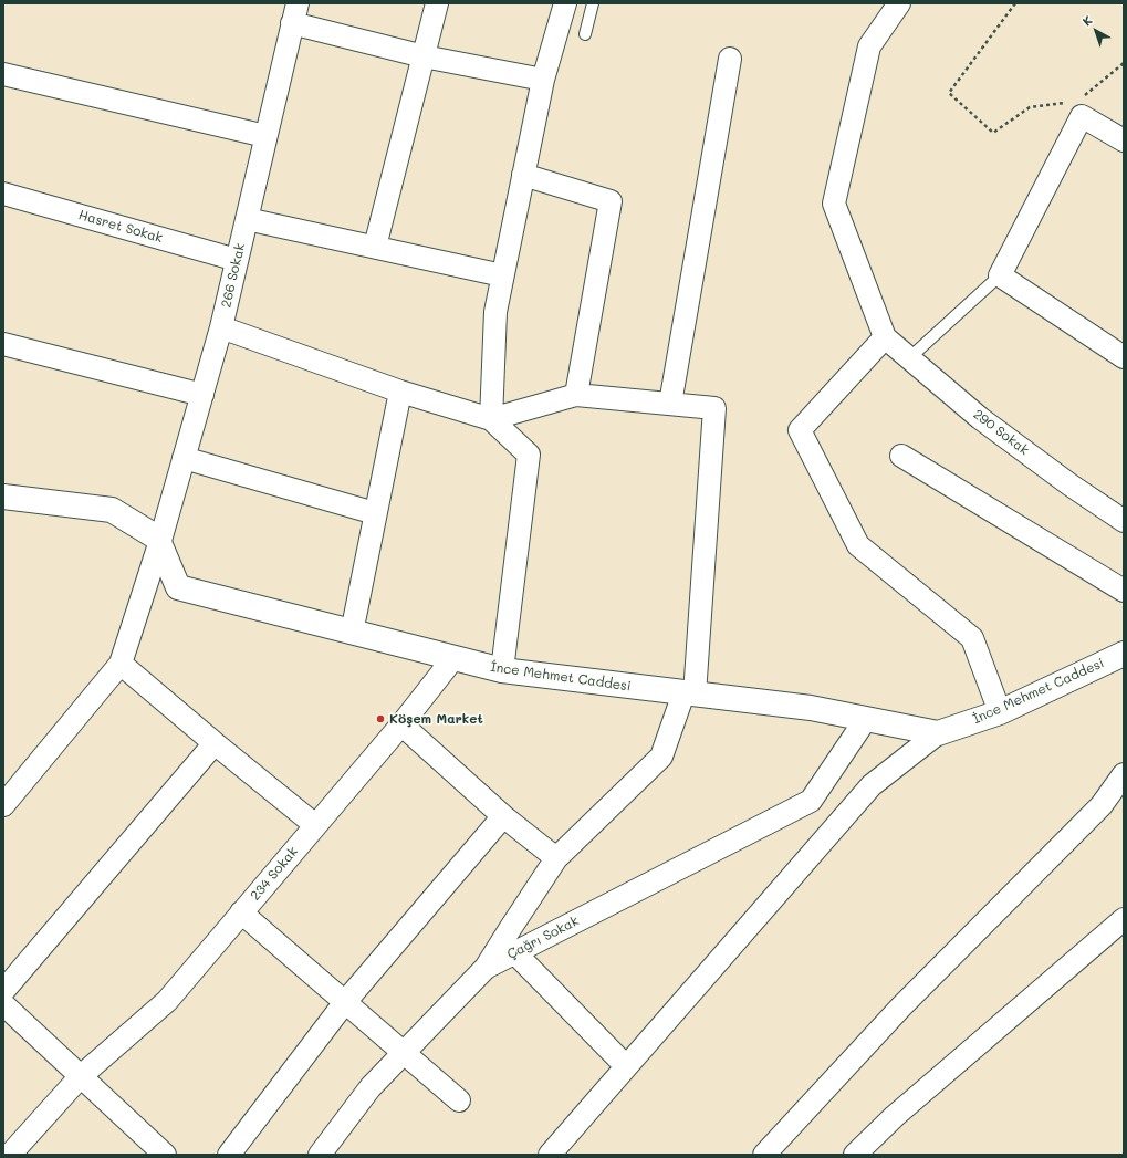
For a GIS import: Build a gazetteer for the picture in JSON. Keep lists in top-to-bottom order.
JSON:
{
  "streets": {
    "street": [
      "Hasret Sokak",
      "266 Sokak",
      "290 Sokak",
      "İnce Mehmet Caddesi",
      "234 Sokak",
      "Çağrı Sokak"
    ]
  },
  "crossings": [
    ["Hasret Sokak", "266 Sokak"],
    ["266 Sokak", "İnce Mehmet Caddesi"],
    ["İnce Mehmet Caddesi", "234 Sokak"],
    ["İnce Mehmet Caddesi", "Çağrı Sokak"]
  ],
  "places": ["Köşem Market"],
  "north": "top left"
}
